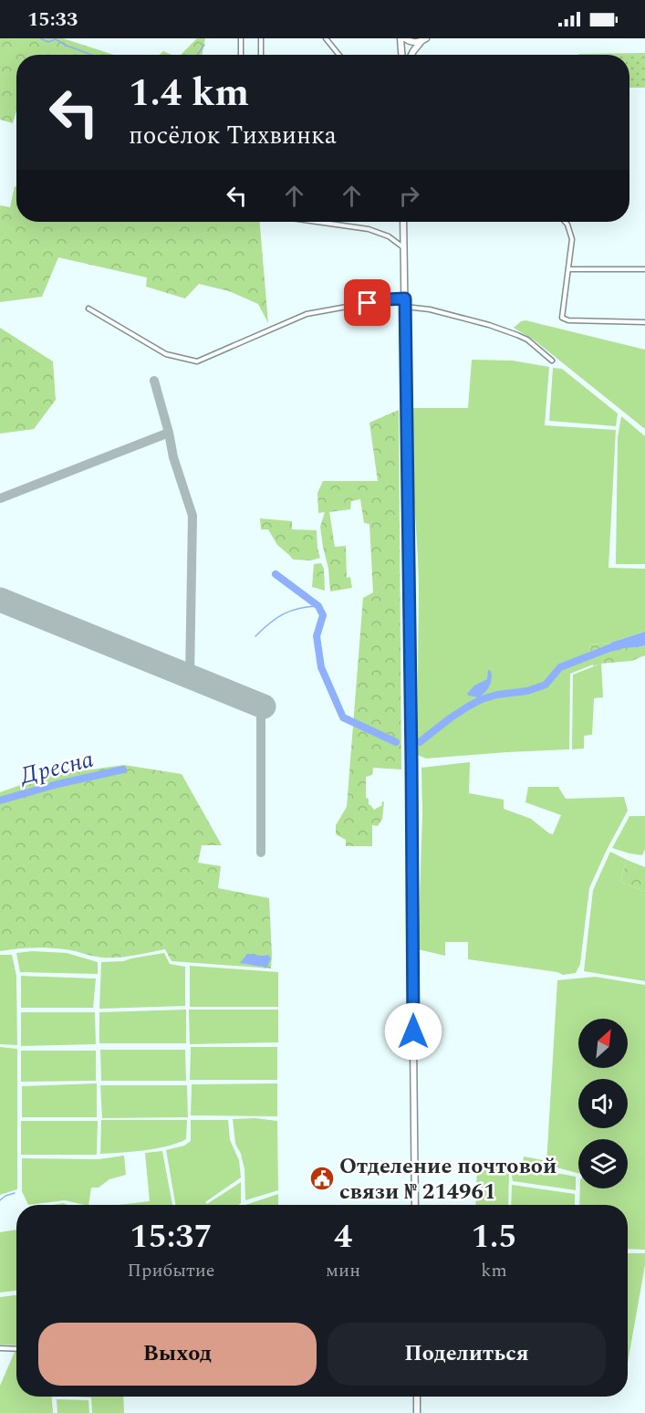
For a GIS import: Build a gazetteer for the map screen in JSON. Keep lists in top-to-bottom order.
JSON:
{
  "water": ["Дресна"],
  "places": {
    "public building": ["Отделение почтовой связи № 214961"]
  },
  "north": "top right",
  "page": {
    "status": "15:33",
    "turn": ["1.4 km", "посёлок Тихвинка"],
    "eta": [
      "15:37",
      "Прибытие",
      "4",
      "мин",
      "1.5",
      "km"
    ],
    "buttons": ["Выход", "Поделиться"]
  }
}
